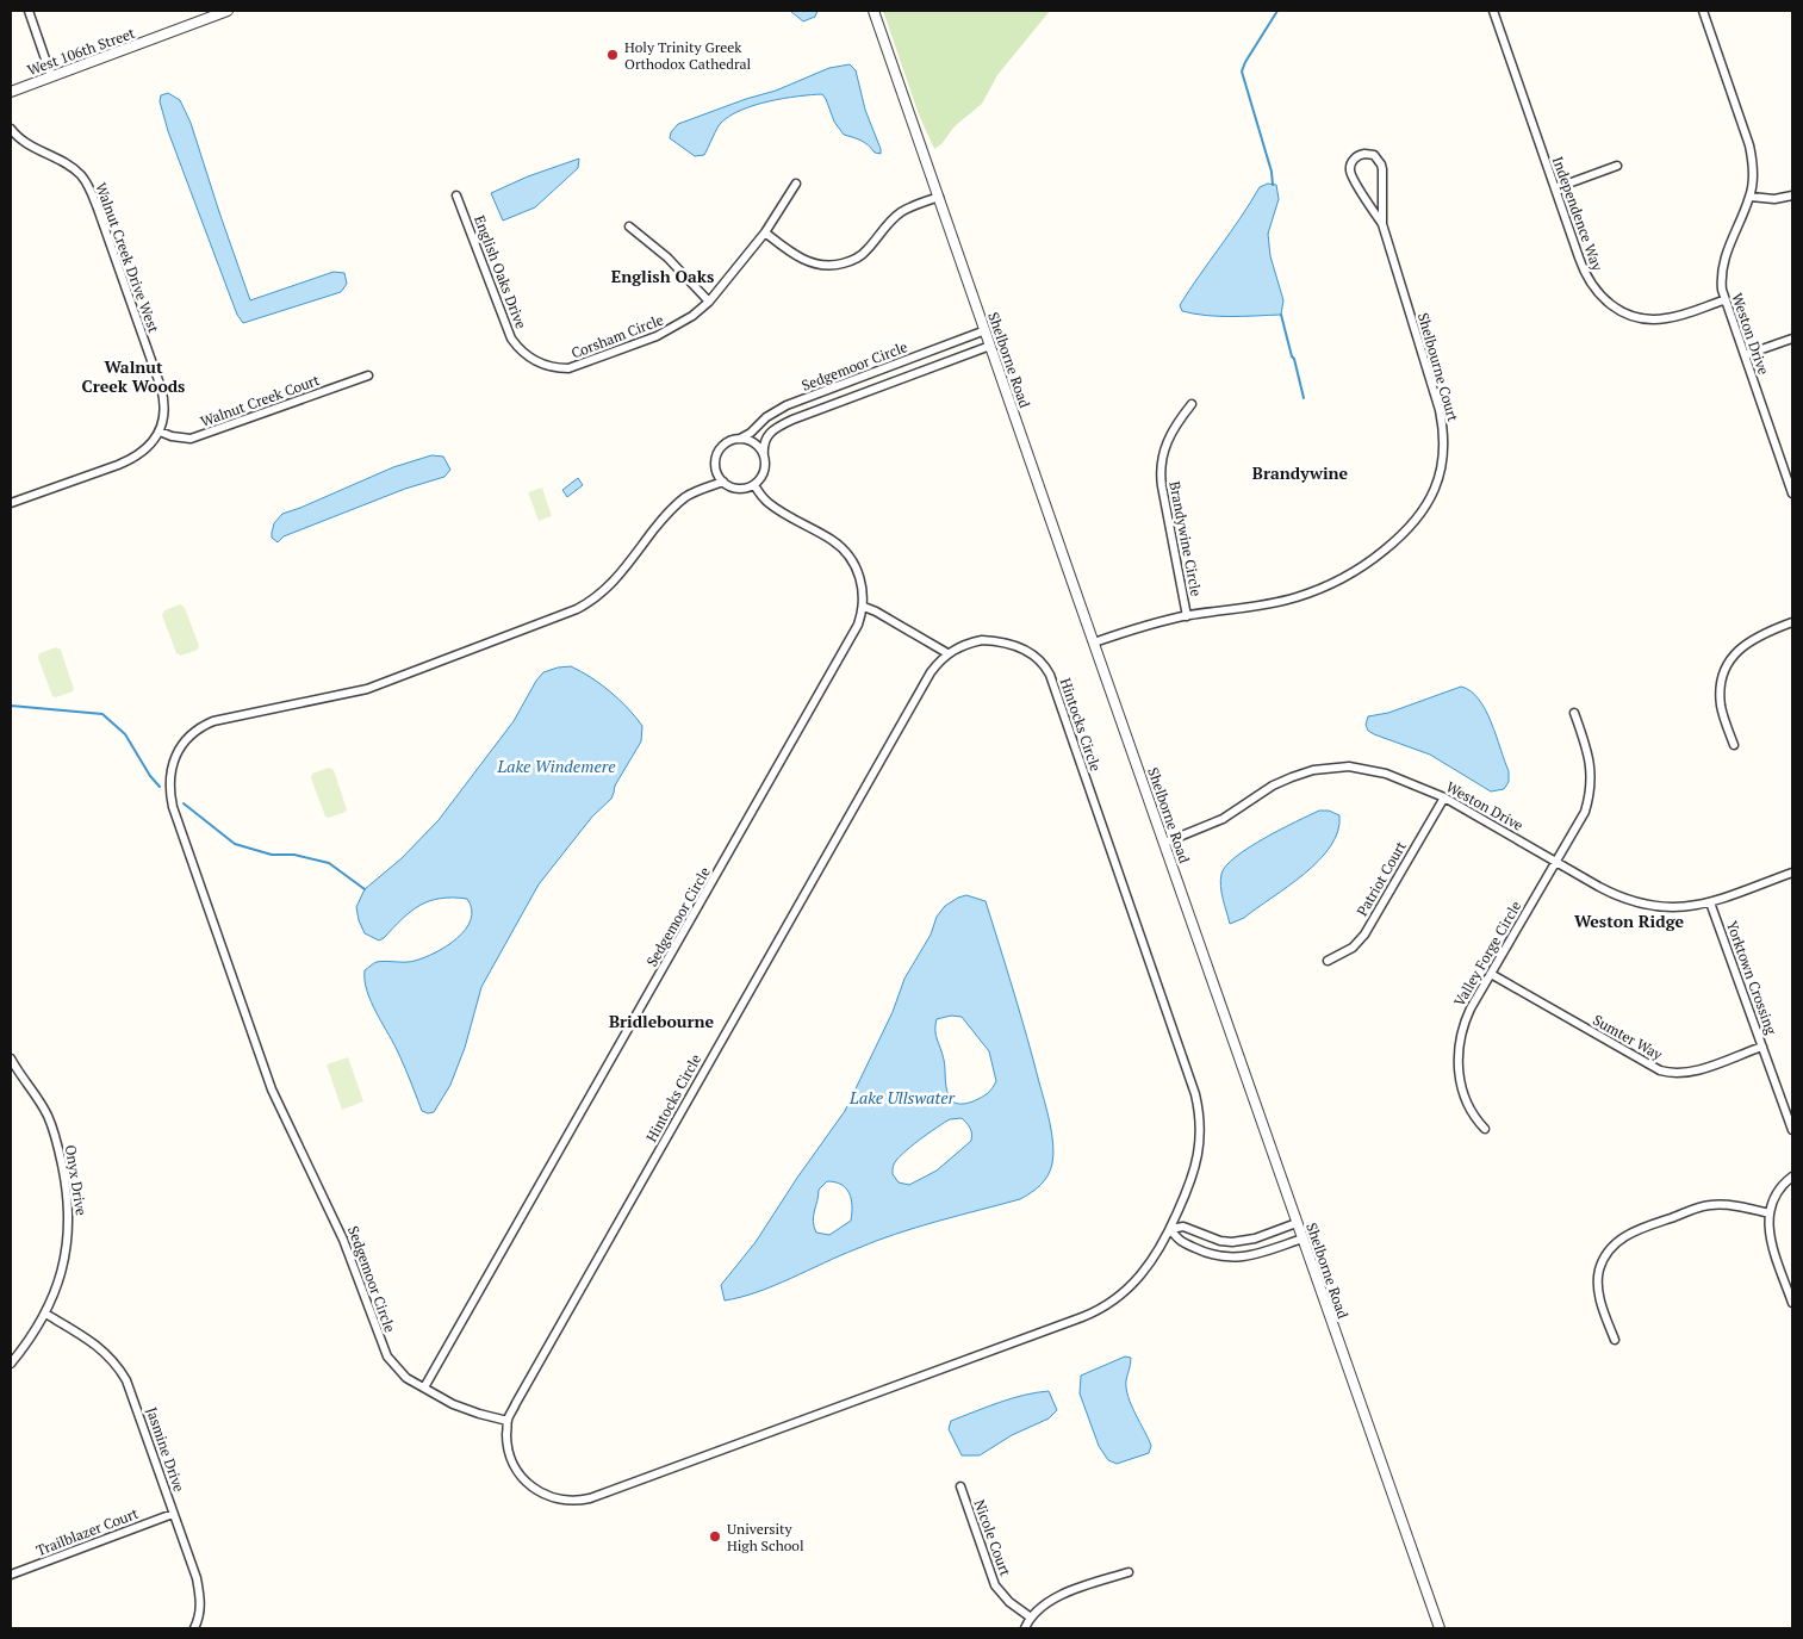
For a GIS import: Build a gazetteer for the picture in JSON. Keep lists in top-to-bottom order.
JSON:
{
  "streets": {
    "street": [
      "West 106th Street",
      "Independence Way",
      "Walnut Creek Drive West",
      "English Oaks Drive",
      "Weston Drive",
      "Corsham Circle",
      "Shelborne Road",
      "Sedgemoor Circle",
      "Shelbourne Court",
      "Walnut Creek Court",
      "Brandywine Circle",
      "Hintocks Circle",
      "Patriot Court",
      "Valley Forge Circle",
      "Yorktown Crossing",
      "Sumter Way",
      "Onyx Drive",
      "Jasmine Drive",
      "Trailblazer Court",
      "Nicole Court"
    ]
  },
  "crossings": [
    ["Independence Way", "Weston Drive"],
    ["Walnut Creek Drive West", "Walnut Creek Court"],
    ["English Oaks Drive", "Corsham Circle"],
    ["Weston Drive", "Shelborne Road"],
    ["Weston Drive", "Patriot Court"],
    ["Weston Drive", "Valley Forge Circle"],
    ["Weston Drive", "Yorktown Crossing"],
    ["Shelborne Road", "Sedgemoor Circle"],
    ["Shelborne Road", "Shelbourne Court"],
    ["Shelbourne Court", "Brandywine Circle"],
    ["Valley Forge Circle", "Sumter Way"],
    ["Yorktown Crossing", "Sumter Way"],
    ["Onyx Drive", "Jasmine Drive"],
    ["Jasmine Drive", "Trailblazer Court"]
  ],
  "districts": [
    "English Oaks",
    "Walnut Creek Woods",
    "Brandywine",
    "Weston Ridge",
    "Bridlebourne"
  ],
  "water": ["Lake Windemere", "Lake Ullswater"],
  "places": ["Holy Trinity Greek Orthodox Cathedral", "University High School"]
}
